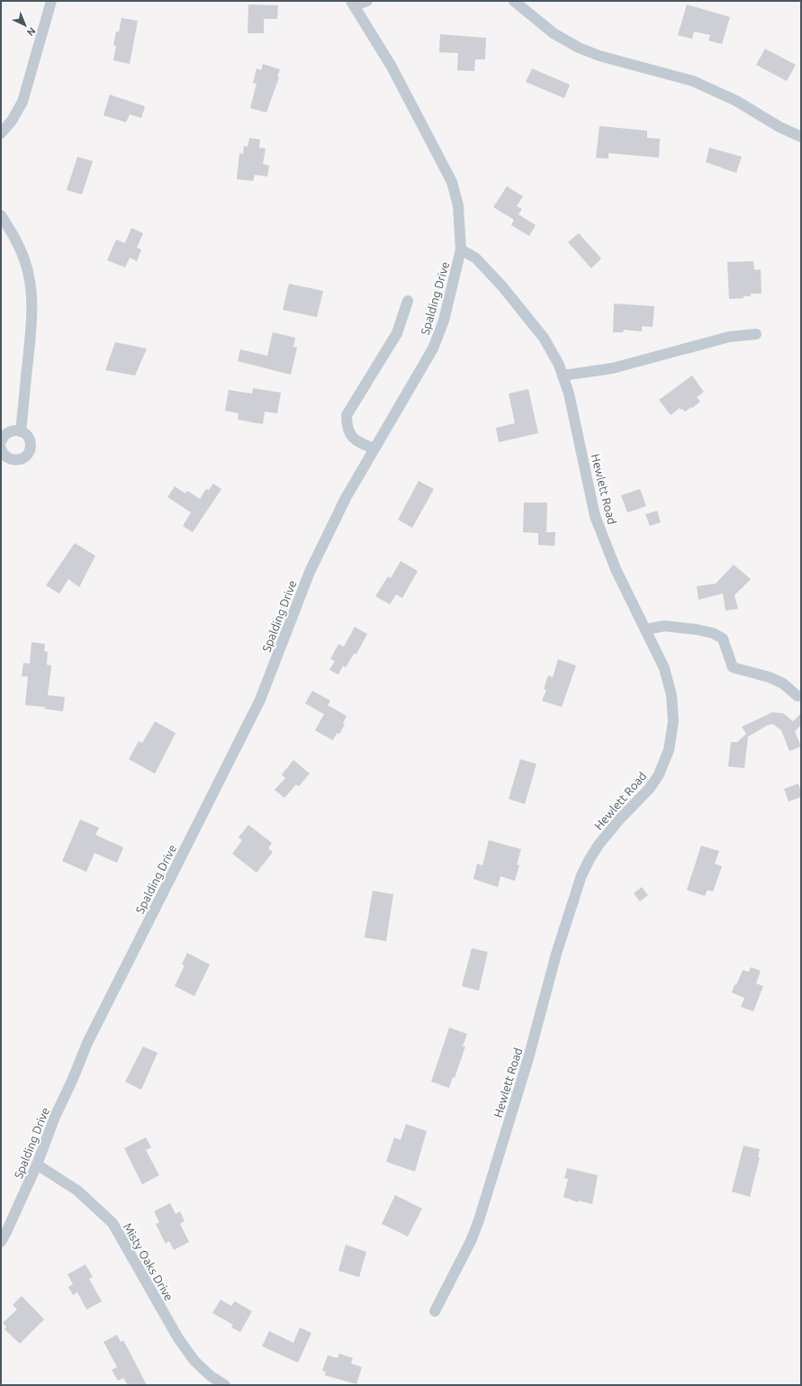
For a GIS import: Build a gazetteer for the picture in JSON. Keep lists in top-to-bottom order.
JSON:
{
  "streets": {
    "street": ["Spalding Drive", "Hewlett Road", "Misty Oaks Drive"]
  },
  "crossings": [
    ["Spalding Drive", "Hewlett Road"],
    ["Spalding Drive", "Misty Oaks Drive"]
  ],
  "north": "bottom right"
}
